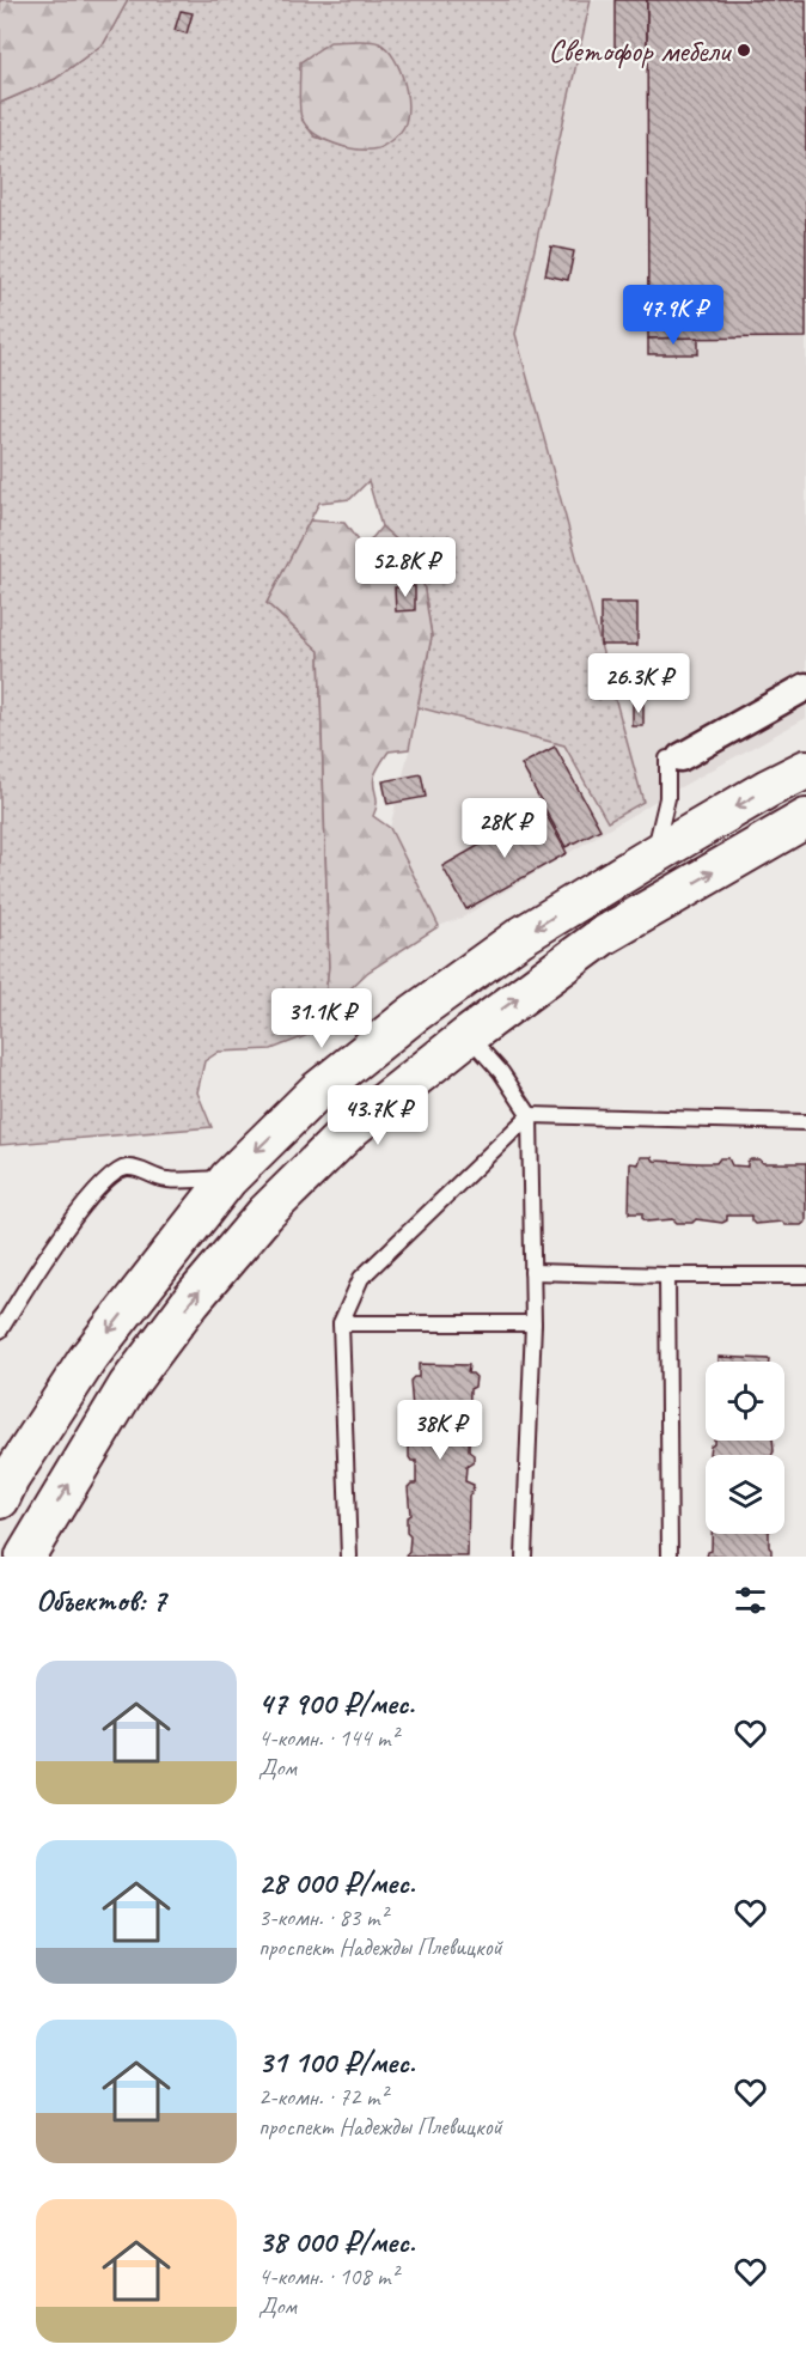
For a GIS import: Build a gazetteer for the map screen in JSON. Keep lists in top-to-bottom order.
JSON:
{
  "places": ["Светофор мебели"],
  "page": {
    "price": [
      "47.9K ₽",
      "52.8K ₽",
      "26.3K ₽",
      "28K ₽",
      "31.1K ₽",
      "43.7K ₽",
      "38K ₽"
    ],
    "heading": "Объектов: 7",
    "list": [
      {
        "name": "47 900 ₽/мес.",
        "note": "4-комн. · 144 m² · Дом"
      },
      {
        "name": "28 000 ₽/мес.",
        "note": "3-комн. · 83 m² · проспект Надежды Плевицкой"
      },
      {
        "name": "31 100 ₽/мес.",
        "note": "2-комн. · 72 m² · проспект Надежды Плевицкой"
      },
      {
        "name": "38 000 ₽/мес.",
        "note": "4-комн. · 108 m² · Дом"
      }
    ]
  }
}
